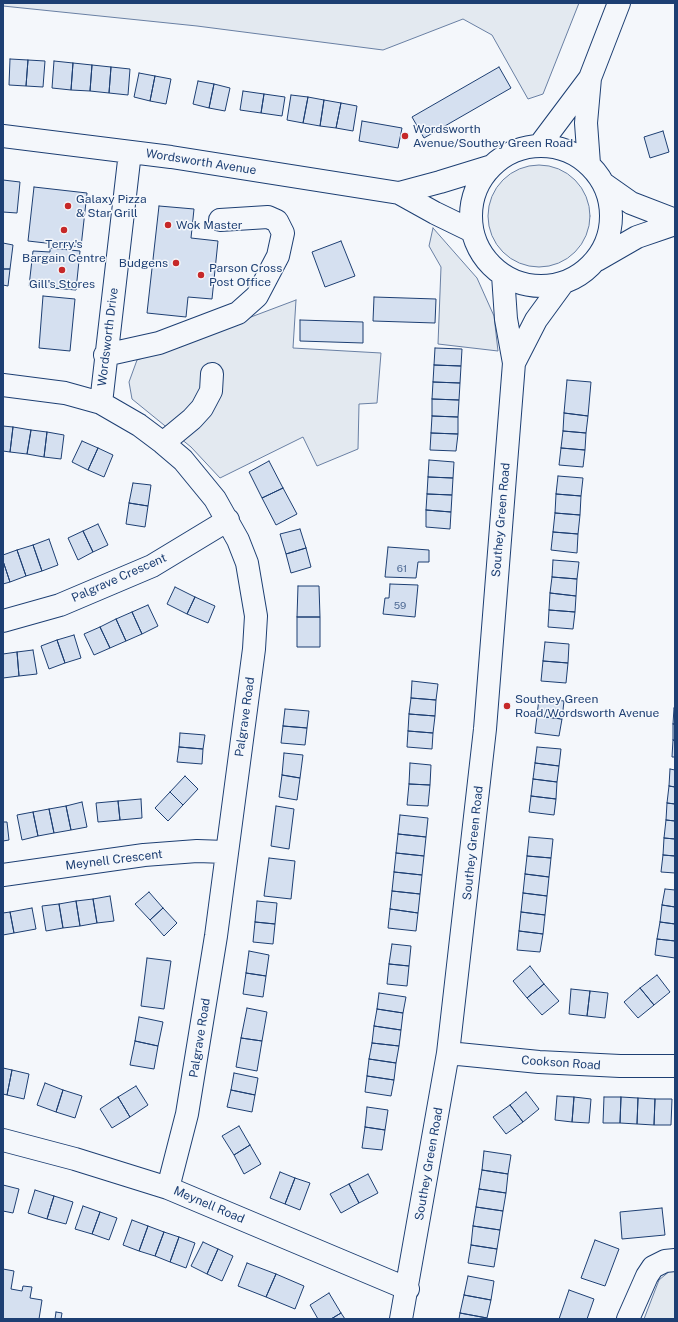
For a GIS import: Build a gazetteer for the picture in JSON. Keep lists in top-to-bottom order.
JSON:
{
  "streets": {
    "street": [
      "Wordsworth Avenue",
      "Wordsworth Drive",
      "Southey Green Road",
      "Palgrave Crescent",
      "Palgrave Road",
      "Meynell Crescent",
      "Cookson Road",
      "Meynell Road"
    ]
  },
  "crossings": [
    ["Wordsworth Avenue", "Wordsworth Drive"],
    ["Wordsworth Avenue", "Southey Green Road"],
    ["Wordsworth Drive", "Palgrave Road"],
    ["Southey Green Road", "Cookson Road"],
    ["Southey Green Road", "Meynell Road"],
    ["Palgrave Crescent", "Palgrave Road"],
    ["Palgrave Road", "Meynell Crescent"],
    ["Palgrave Road", "Meynell Road"]
  ],
  "places": [
    "Wordsworth Avenue/Southey Green Road",
    "Galaxy Pizza & Star Grill",
    "Wok Master",
    "Terry's Bargain Centre",
    "Budgens",
    "Gill's Stores",
    "Parson Cross Post Office",
    "Southey Green Road/Wordsworth Avenue"
  ],
  "house_numbers": ["61", "59"]
}
